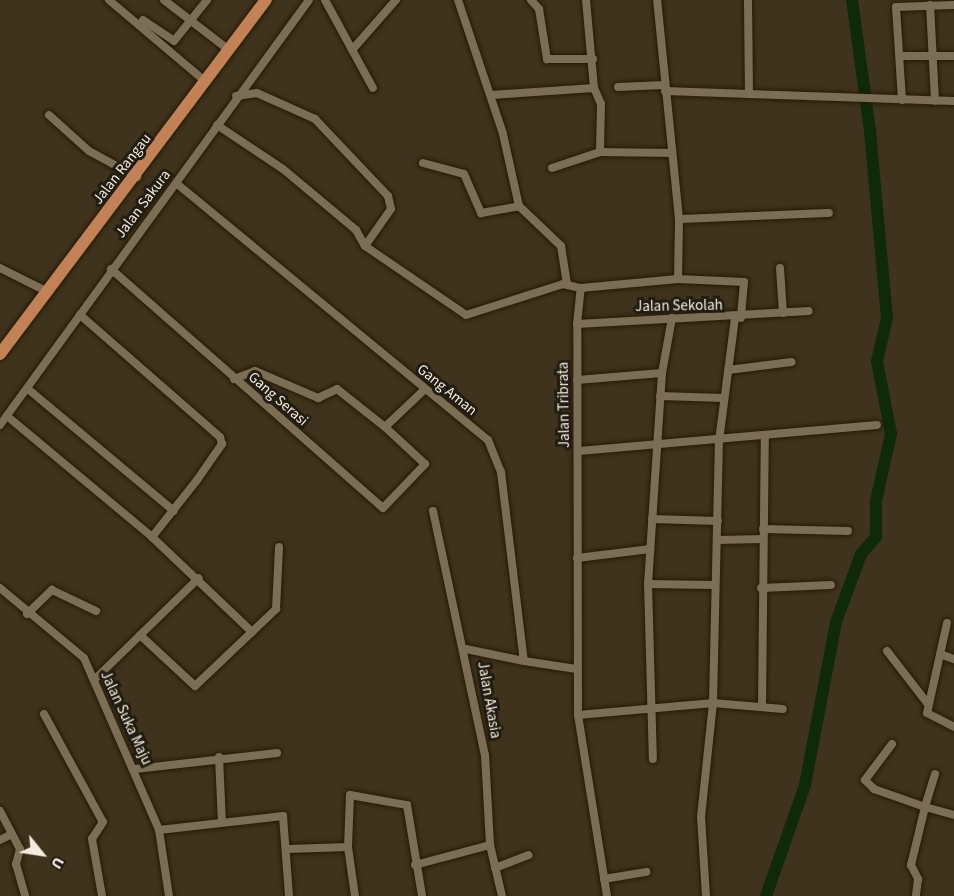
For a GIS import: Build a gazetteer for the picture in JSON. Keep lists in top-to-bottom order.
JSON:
{
  "streets": {
    "main road": ["Jalan Rangau"],
    "street": [
      "Jalan Sakura",
      "Jalan Sekolah",
      "Gang Aman",
      "Gang Serasi",
      "Jalan Tribrata",
      "Jalan Akasia",
      "Jalan Suka Maju"
    ]
  },
  "crossings": [
    ["Jalan Sakura", "Gang Aman"],
    ["Jalan Sakura", "Gang Serasi"],
    ["Jalan Sekolah", "Jalan Tribrata"]
  ],
  "north": "bottom right"
}
